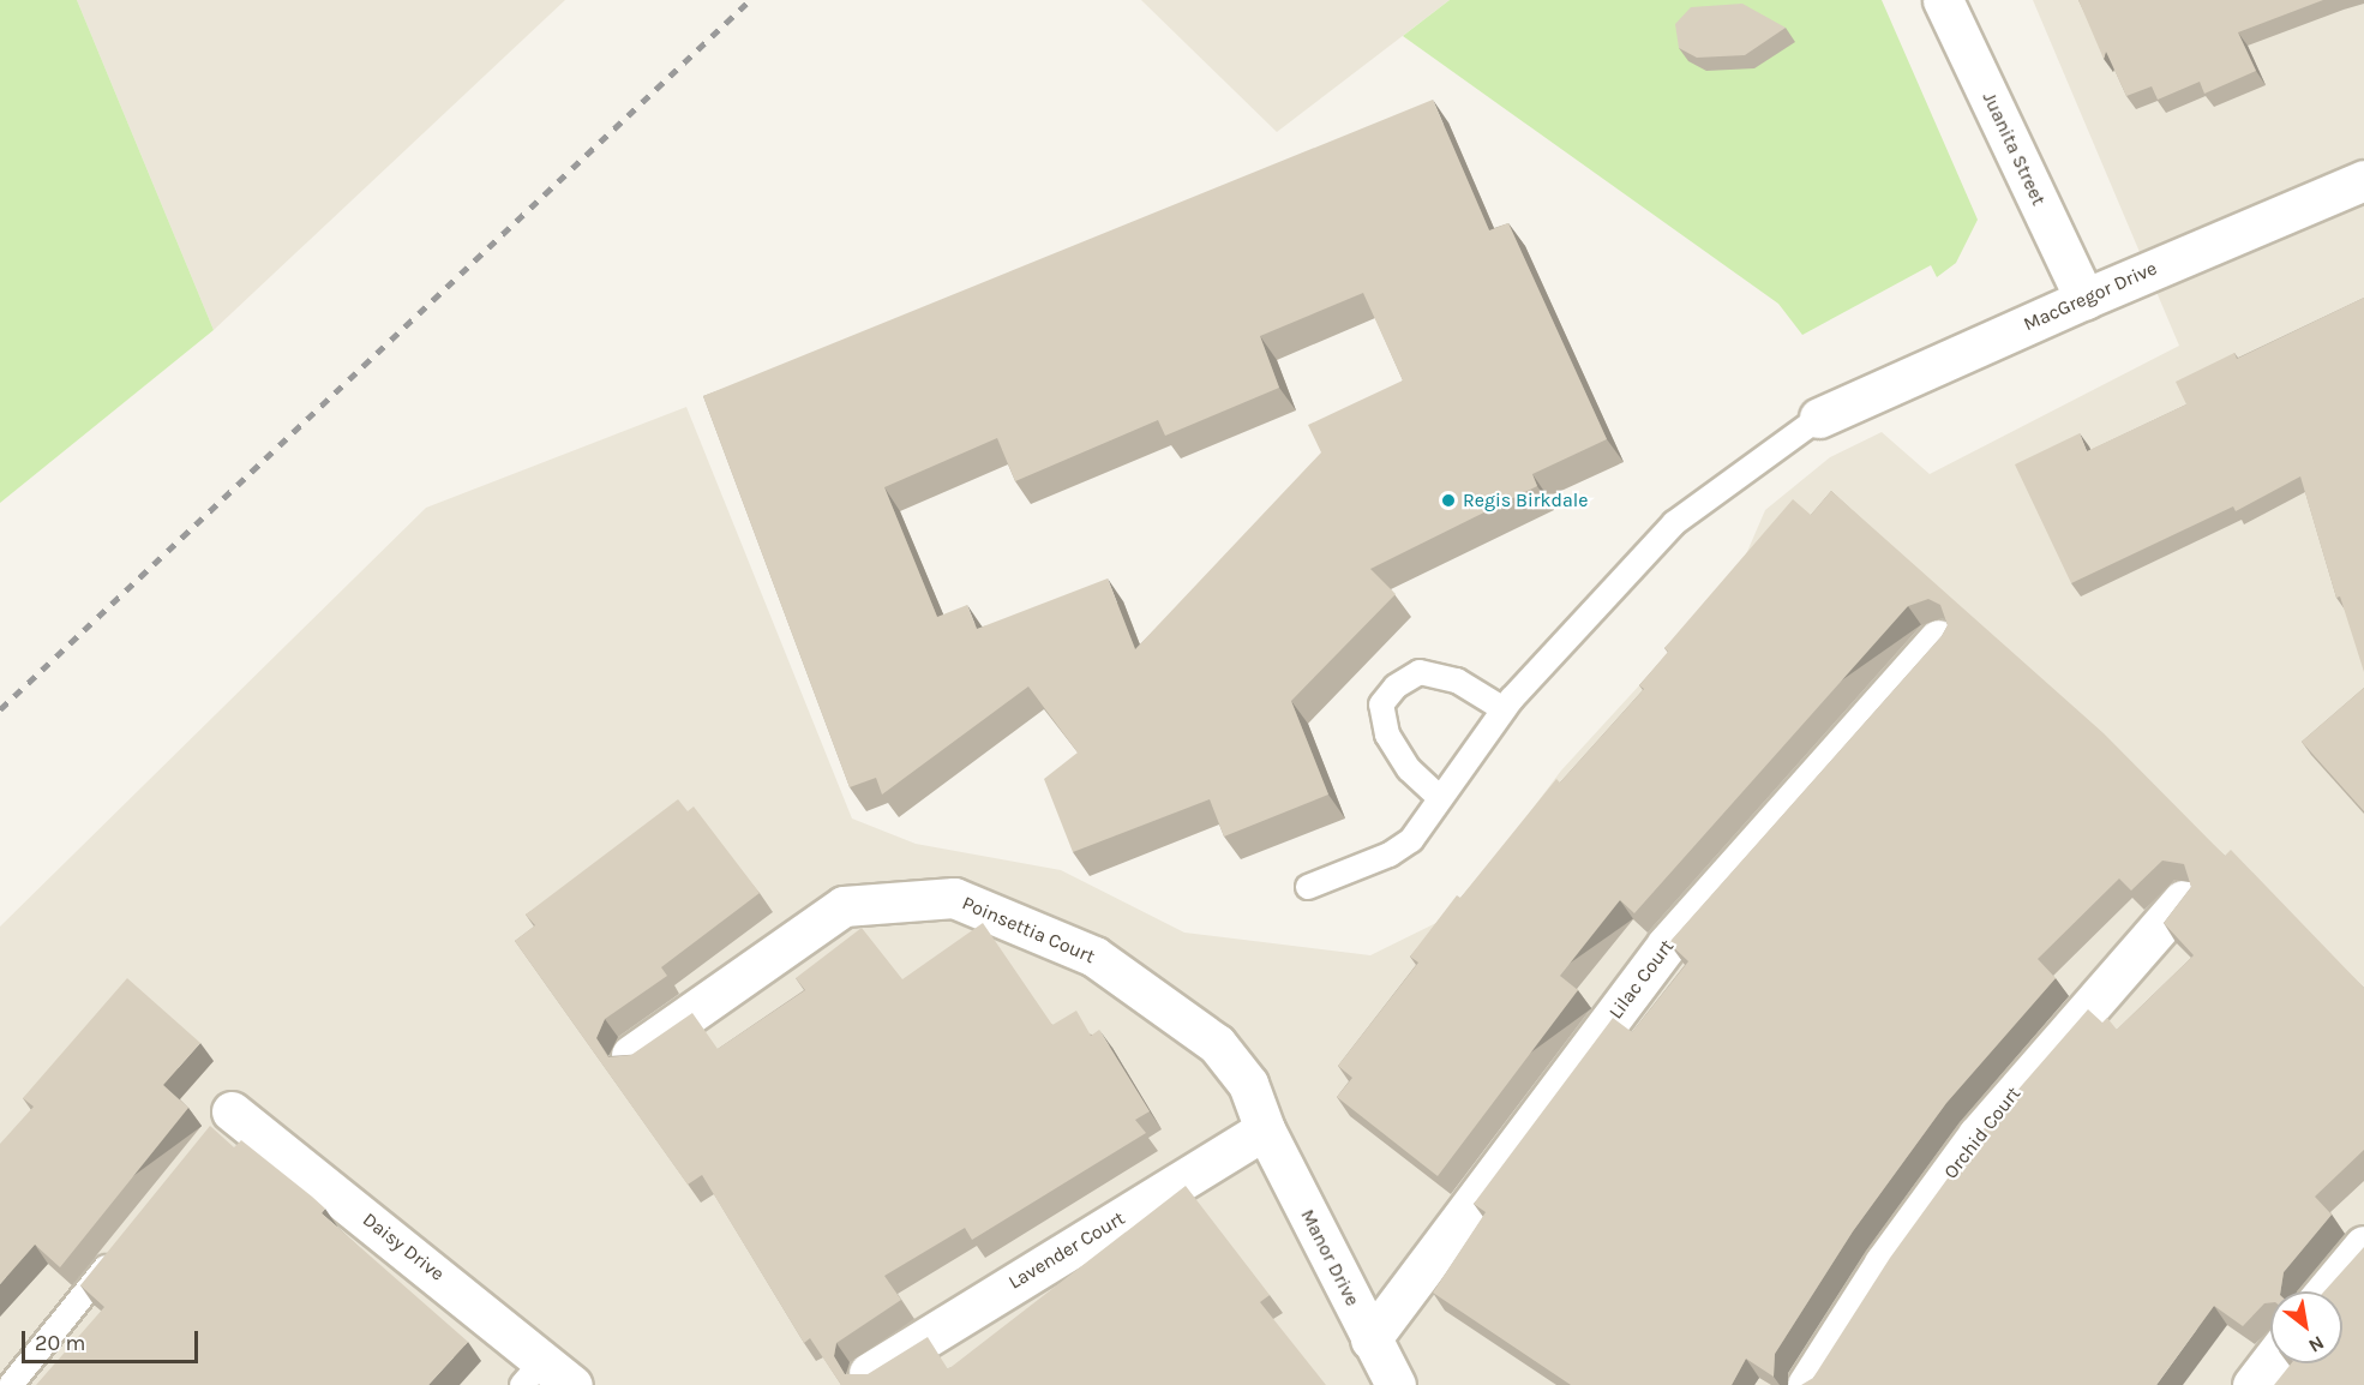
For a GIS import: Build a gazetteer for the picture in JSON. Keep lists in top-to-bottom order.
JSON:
{
  "streets": {
    "street": [
      "Juanita Street",
      "MacGregor Drive",
      "Poinsettia Court",
      "Lilac Court",
      "Orchid Court",
      "Daisy Drive",
      "Lavender Court",
      "Manor Drive"
    ]
  },
  "crossings": [
    ["Juanita Street", "MacGregor Drive"],
    ["Poinsettia Court", "Lavender Court"],
    ["Poinsettia Court", "Manor Drive"],
    ["Lilac Court", "Manor Drive"],
    ["Lavender Court", "Manor Drive"]
  ],
  "places": ["Regis Birkdale"],
  "scale_bar": "20 m",
  "north": "bottom right"
}
